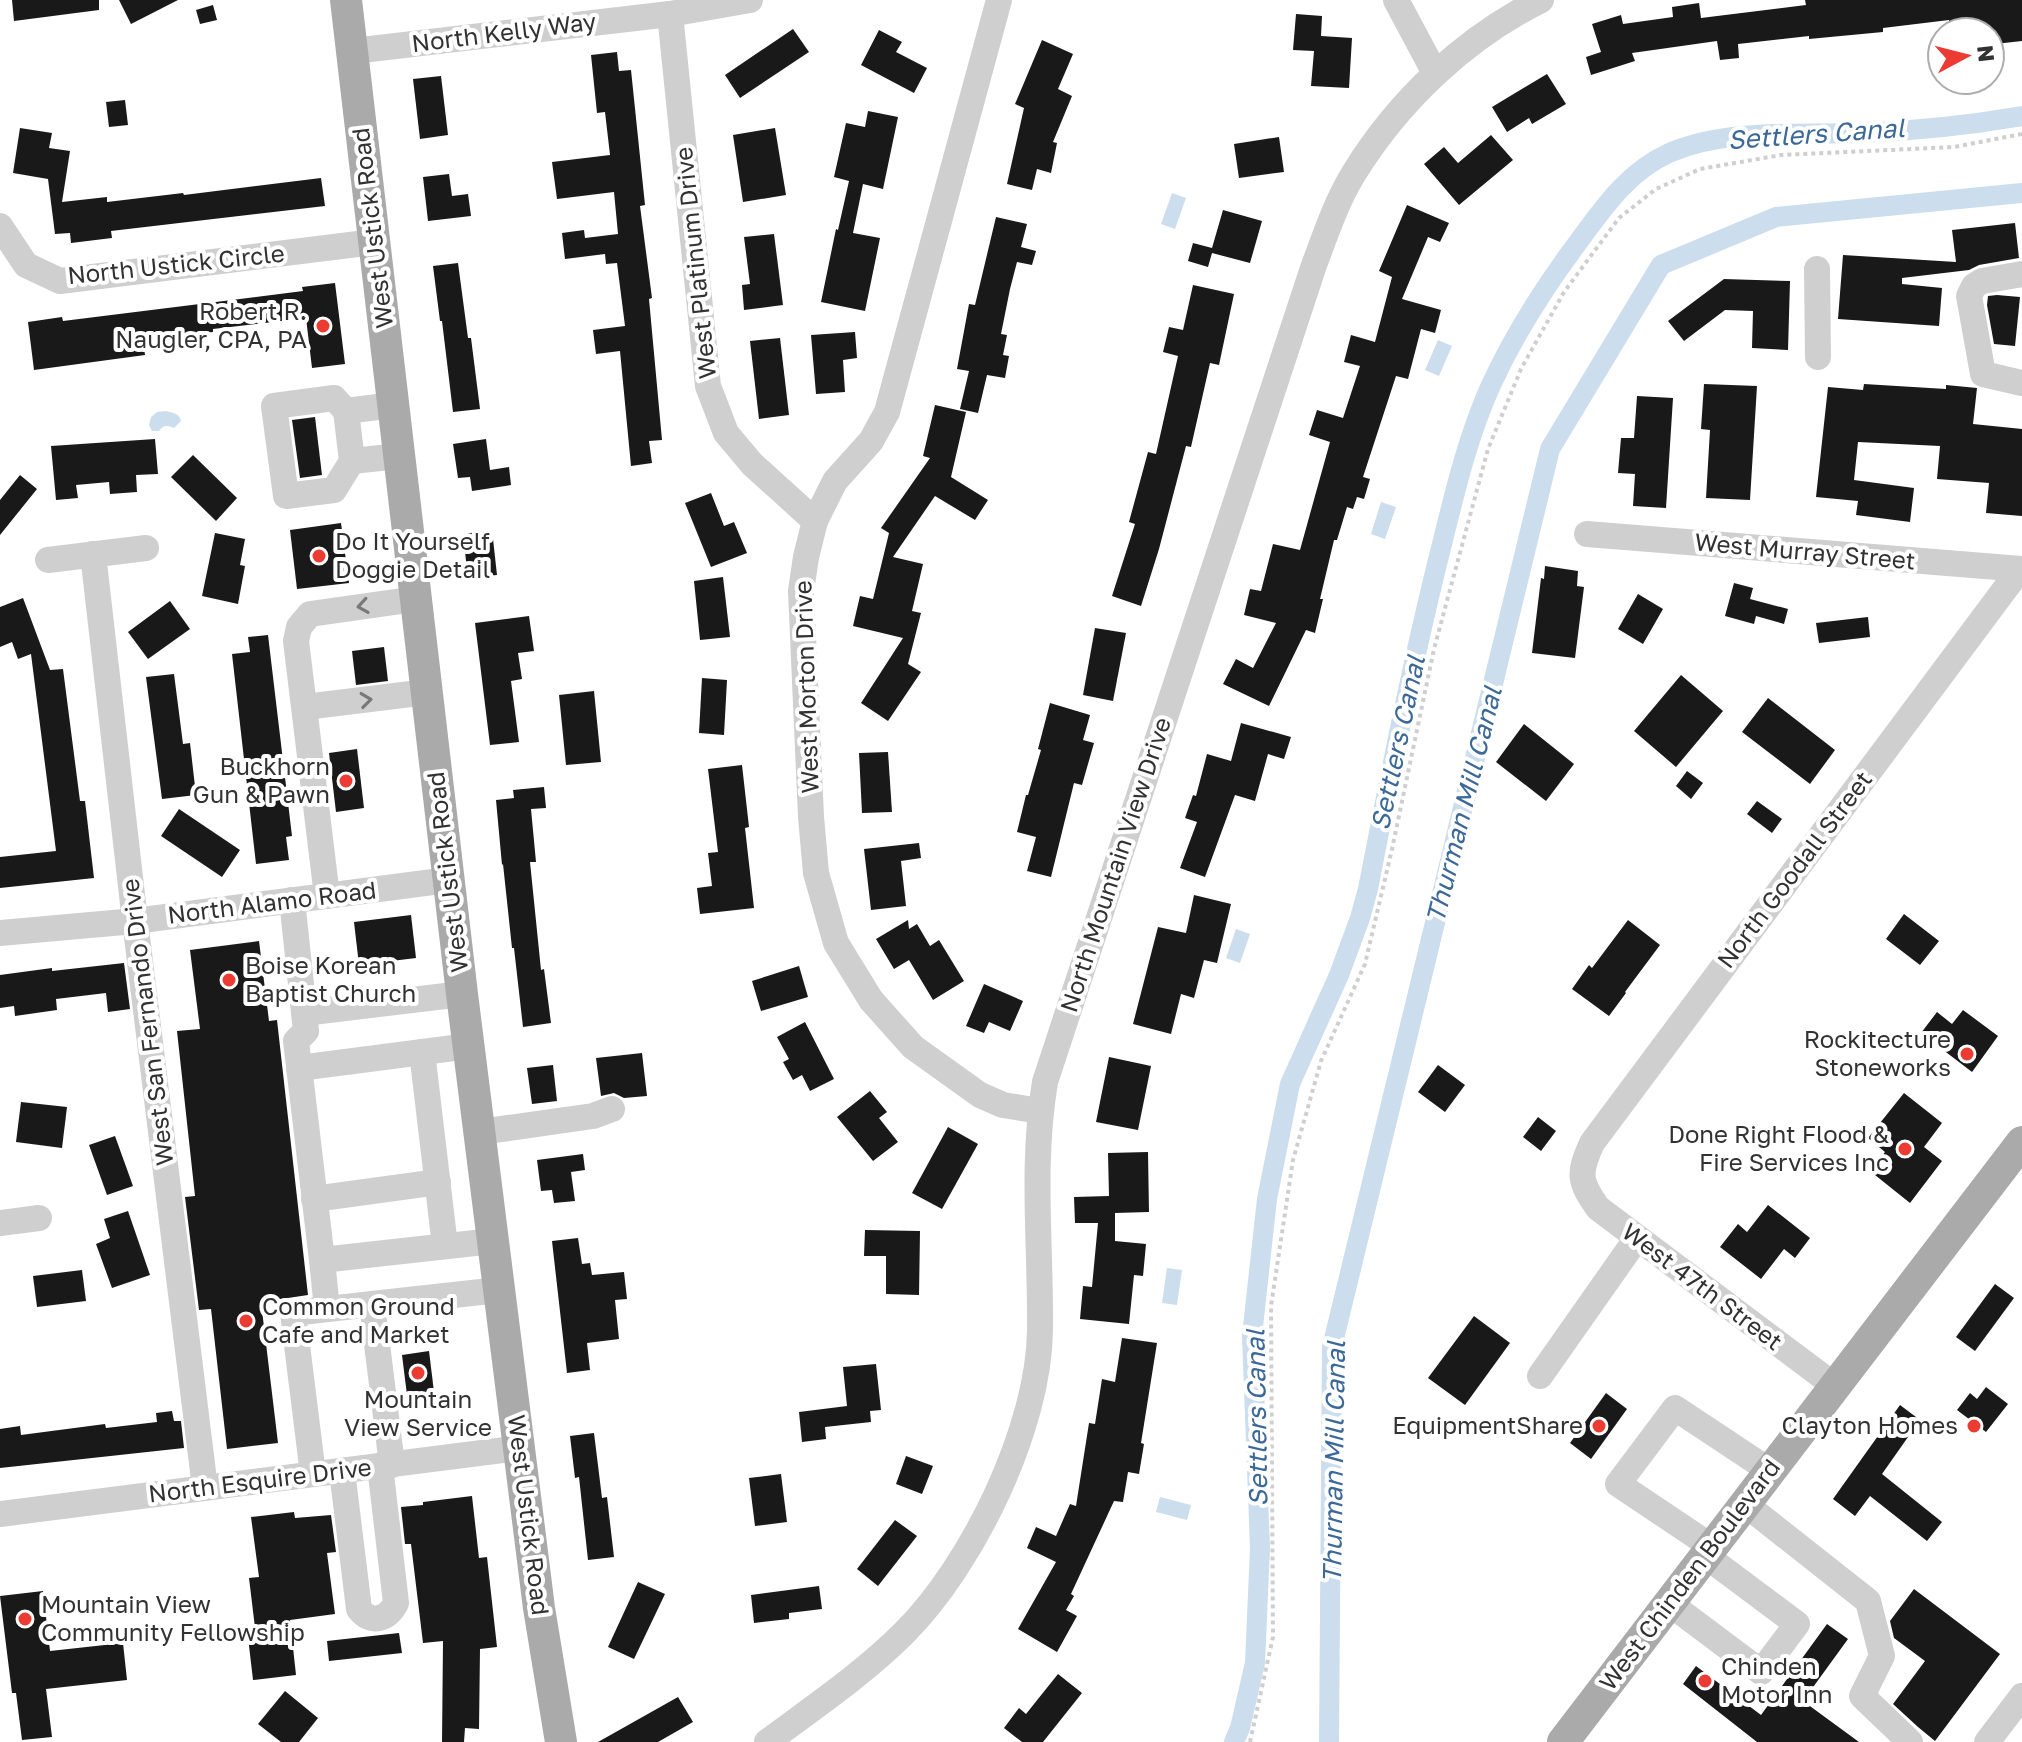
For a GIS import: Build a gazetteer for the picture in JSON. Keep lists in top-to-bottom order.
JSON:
{
  "streets": {
    "main road": ["West Ustick Road", "West Chinden Boulevard"],
    "street": [
      "North Kelly Way",
      "West Platinum Drive",
      "North Ustick Circle",
      "West Murray Street",
      "West Morton Drive",
      "North Mountain View Drive",
      "North Goodall Street",
      "North Alamo Road",
      "West San Fernando Drive",
      "West 47th Street",
      "North Esquire Drive"
    ]
  },
  "crossings": [
    ["North Kelly Way", "West Ustick Road"],
    ["North Kelly Way", "West Platinum Drive"],
    ["West Ustick Road", "North Ustick Circle"],
    ["West Ustick Road", "North Alamo Road"],
    ["West Ustick Road", "North Esquire Drive"],
    ["West Platinum Drive", "West Morton Drive"],
    ["West Murray Street", "North Goodall Street"],
    ["West Morton Drive", "North Mountain View Drive"],
    ["North Goodall Street", "West 47th Street"],
    ["North Alamo Road", "West San Fernando Drive"],
    ["West San Fernando Drive", "North Esquire Drive"],
    ["West 47th Street", "West Chinden Boulevard"]
  ],
  "water": ["Settlers Canal", "Thurman Mill Canal"],
  "places": [
    "Robert R. Naugler, CPA, PA",
    "Do It Yourself Doggie Detail",
    "Buckhorn Gun & Pawn",
    "Boise Korean Baptist Church",
    "Rockitecture Stoneworks",
    "Done Right Flood & Fire Services Inc",
    "Common Ground Cafe and Market",
    "Mountain View Service",
    "EquipmentShare",
    "Clayton Homes",
    "Mountain View Community Fellowship",
    "Chinden Motor Inn"
  ],
  "north": "right"
}
